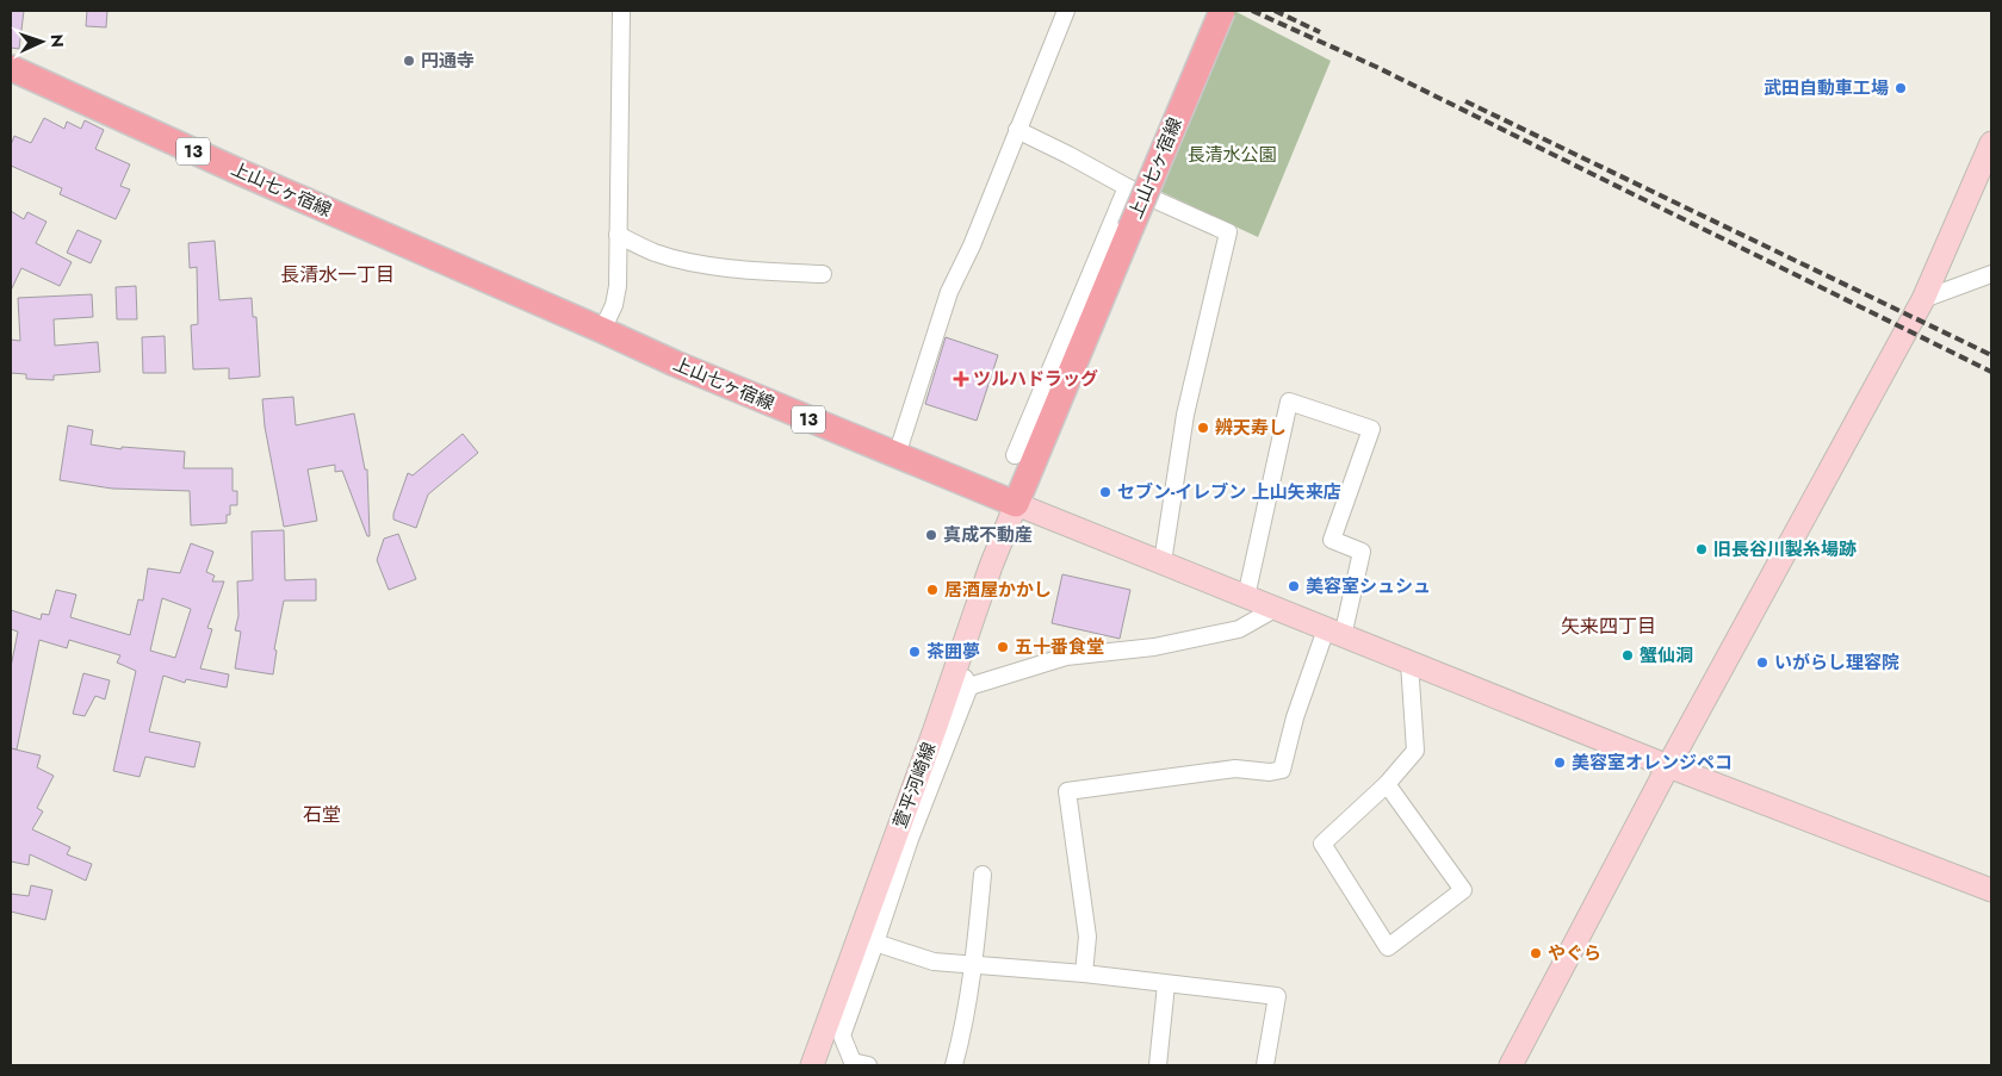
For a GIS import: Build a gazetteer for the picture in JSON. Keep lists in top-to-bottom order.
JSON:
{
  "streets": {
    "main road": ["13", "上山七ヶ宿線"],
    "street": ["萱平河崎線"]
  },
  "crossings": [
    ["上山七ヶ宿線", "萱平河崎線"]
  ],
  "districts": ["長清水一丁目", "矢来四丁目", "石堂"],
  "parks": ["長清水公園"],
  "places": {
    "other": [
      "円通寺",
      "武田自動車工場",
      "辨天寿し",
      "セブン-イレブン 上山矢来店",
      "真成不動産",
      "旧長谷川製糸場跡",
      "美容室シュシュ",
      "居酒屋かかし",
      "五十番食堂",
      "茶囲夢",
      "蟹仙洞",
      "いがらし理容院",
      "美容室オレンジペコ",
      "やぐら"
    ],
    "health": ["ツルハドラッグ"]
  },
  "north": "right"
}
